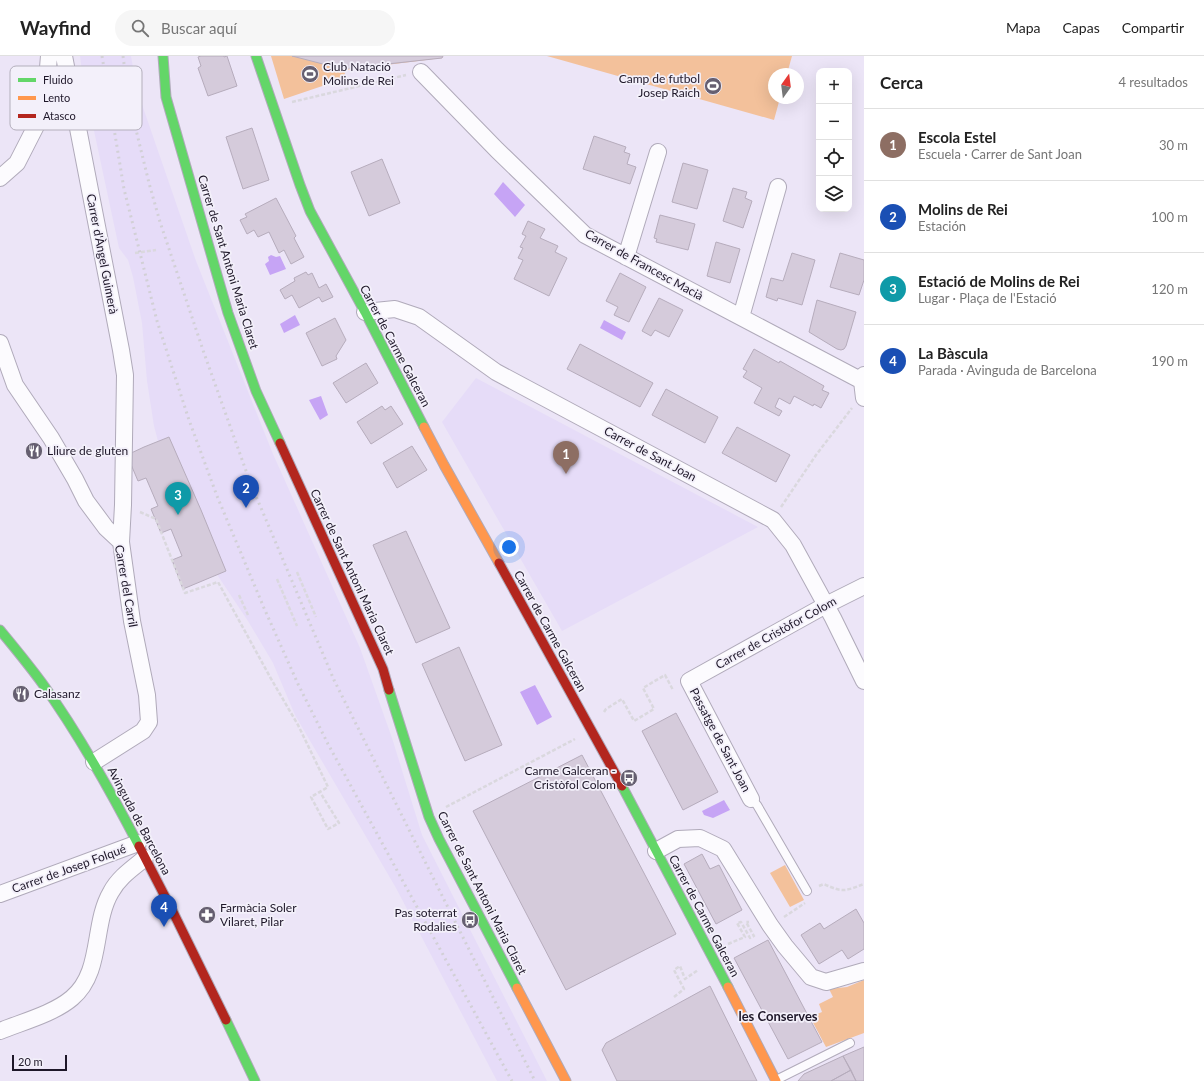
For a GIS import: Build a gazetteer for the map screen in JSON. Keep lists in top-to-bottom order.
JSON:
{
  "streets": {
    "street": [
      "Carrer d'Àngel Guimerà",
      "Carrer de Sant Antoni Maria Claret",
      "Carrer de Francesc Macià",
      "Carrer de Carme Galceran",
      "Carrer de Sant Joan",
      "Carrer del Carril",
      "Carrer de Cristòfor Colom",
      "Passatge de Sant Joan",
      "Avinguda de Barcelona",
      "Carrer de Josep Folqué"
    ]
  },
  "crossings": [
    ["Carrer d'Àngel Guimerà", "Carrer del Carril"],
    ["Carrer de Carme Galceran", "Carrer de Sant Joan"],
    ["Carrer de Sant Joan", "Carrer de Cristòfor Colom"],
    ["Carrer del Carril", "Avinguda de Barcelona"],
    ["Carrer de Cristòfor Colom", "Passatge de Sant Joan"],
    ["Avinguda de Barcelona", "Carrer de Josep Folqué"]
  ],
  "districts": ["les Conserves"],
  "places": {
    "sports": ["Club Natació Molins de Rei", "Camp de futbol Josep Raich"],
    "restaurant": ["Lliure de gluten", "Calasanz"],
    "bus stop": ["Carme Galceran - Cristòfol Colom", "Pas soterrat Rodalies"],
    "pharmacy": ["Farmàcia Soler Vilaret, Pilar"]
  },
  "legend": ["Fluido", "Lento", "Atasco"],
  "scale_bar": "20 m",
  "north": "top",
  "page": {
    "header": "Wayfind",
    "search": "Buscar aquí",
    "nav": ["Mapa", "Capas", "Compartir"],
    "heading": ["Cerca", "4 resultados"],
    "map_buttons": ["+", "−"],
    "list": [
      {
        "mark": "1",
        "name": "Escola Estel",
        "note": "Escuela · Carrer de Sant Joan",
        "value": "30 m"
      },
      {
        "mark": "2",
        "name": "Molins de Rei",
        "note": "Estación",
        "value": "100 m"
      },
      {
        "mark": "3",
        "name": "Estació de Molins de Rei",
        "note": "Lugar · Plaça de l'Estació",
        "value": "120 m"
      },
      {
        "mark": "4",
        "name": "La Bàscula",
        "note": "Parada · Avinguda de Barcelona",
        "value": "190 m"
      }
    ],
    "pins": [
      "1",
      "2",
      "3",
      "4"
    ],
    "scale": "20 m"
  }
}
